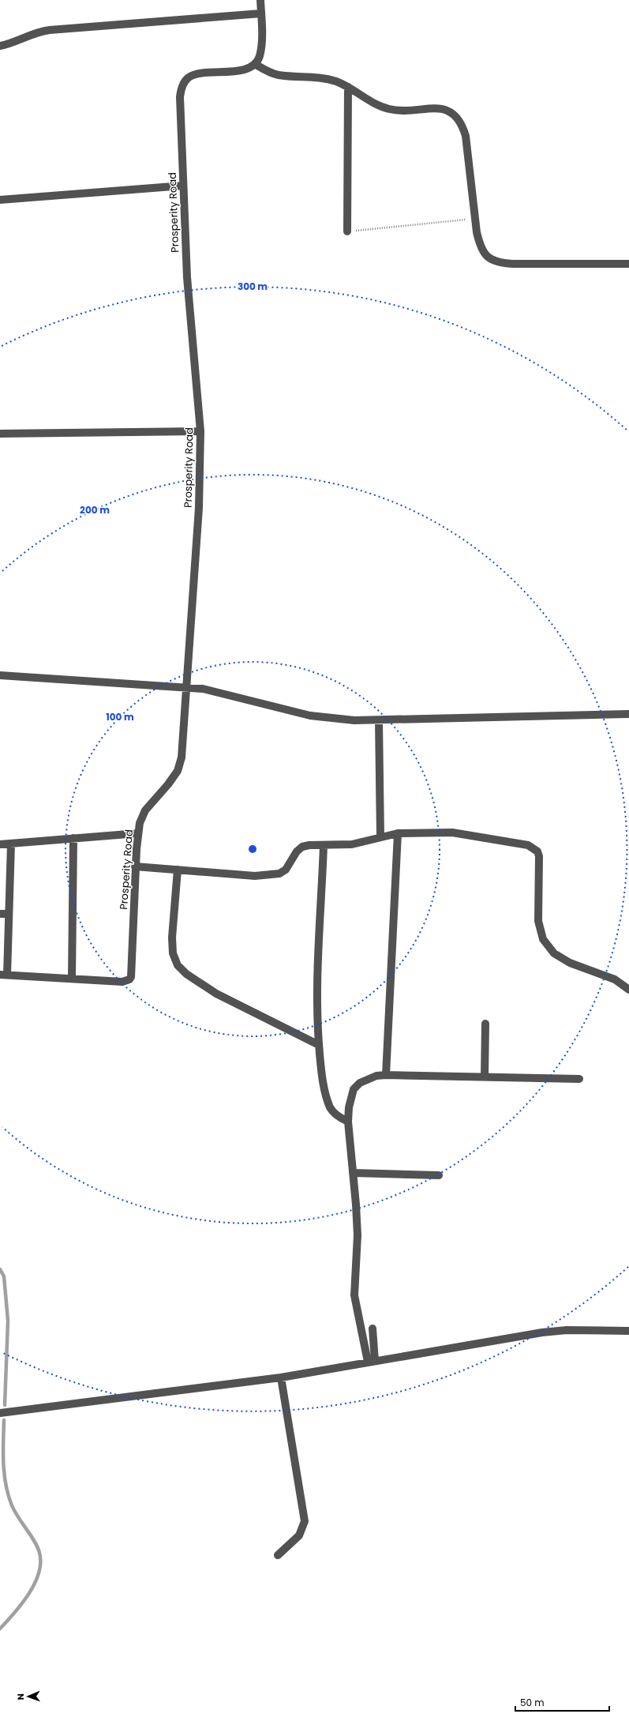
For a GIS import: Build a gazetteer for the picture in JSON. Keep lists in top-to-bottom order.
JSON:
{
  "streets": {
    "street": ["Prosperity Road"]
  },
  "scale_bar": "50 m",
  "north": "left",
  "rings": ["300 m", "200 m", "100 m"]
}
